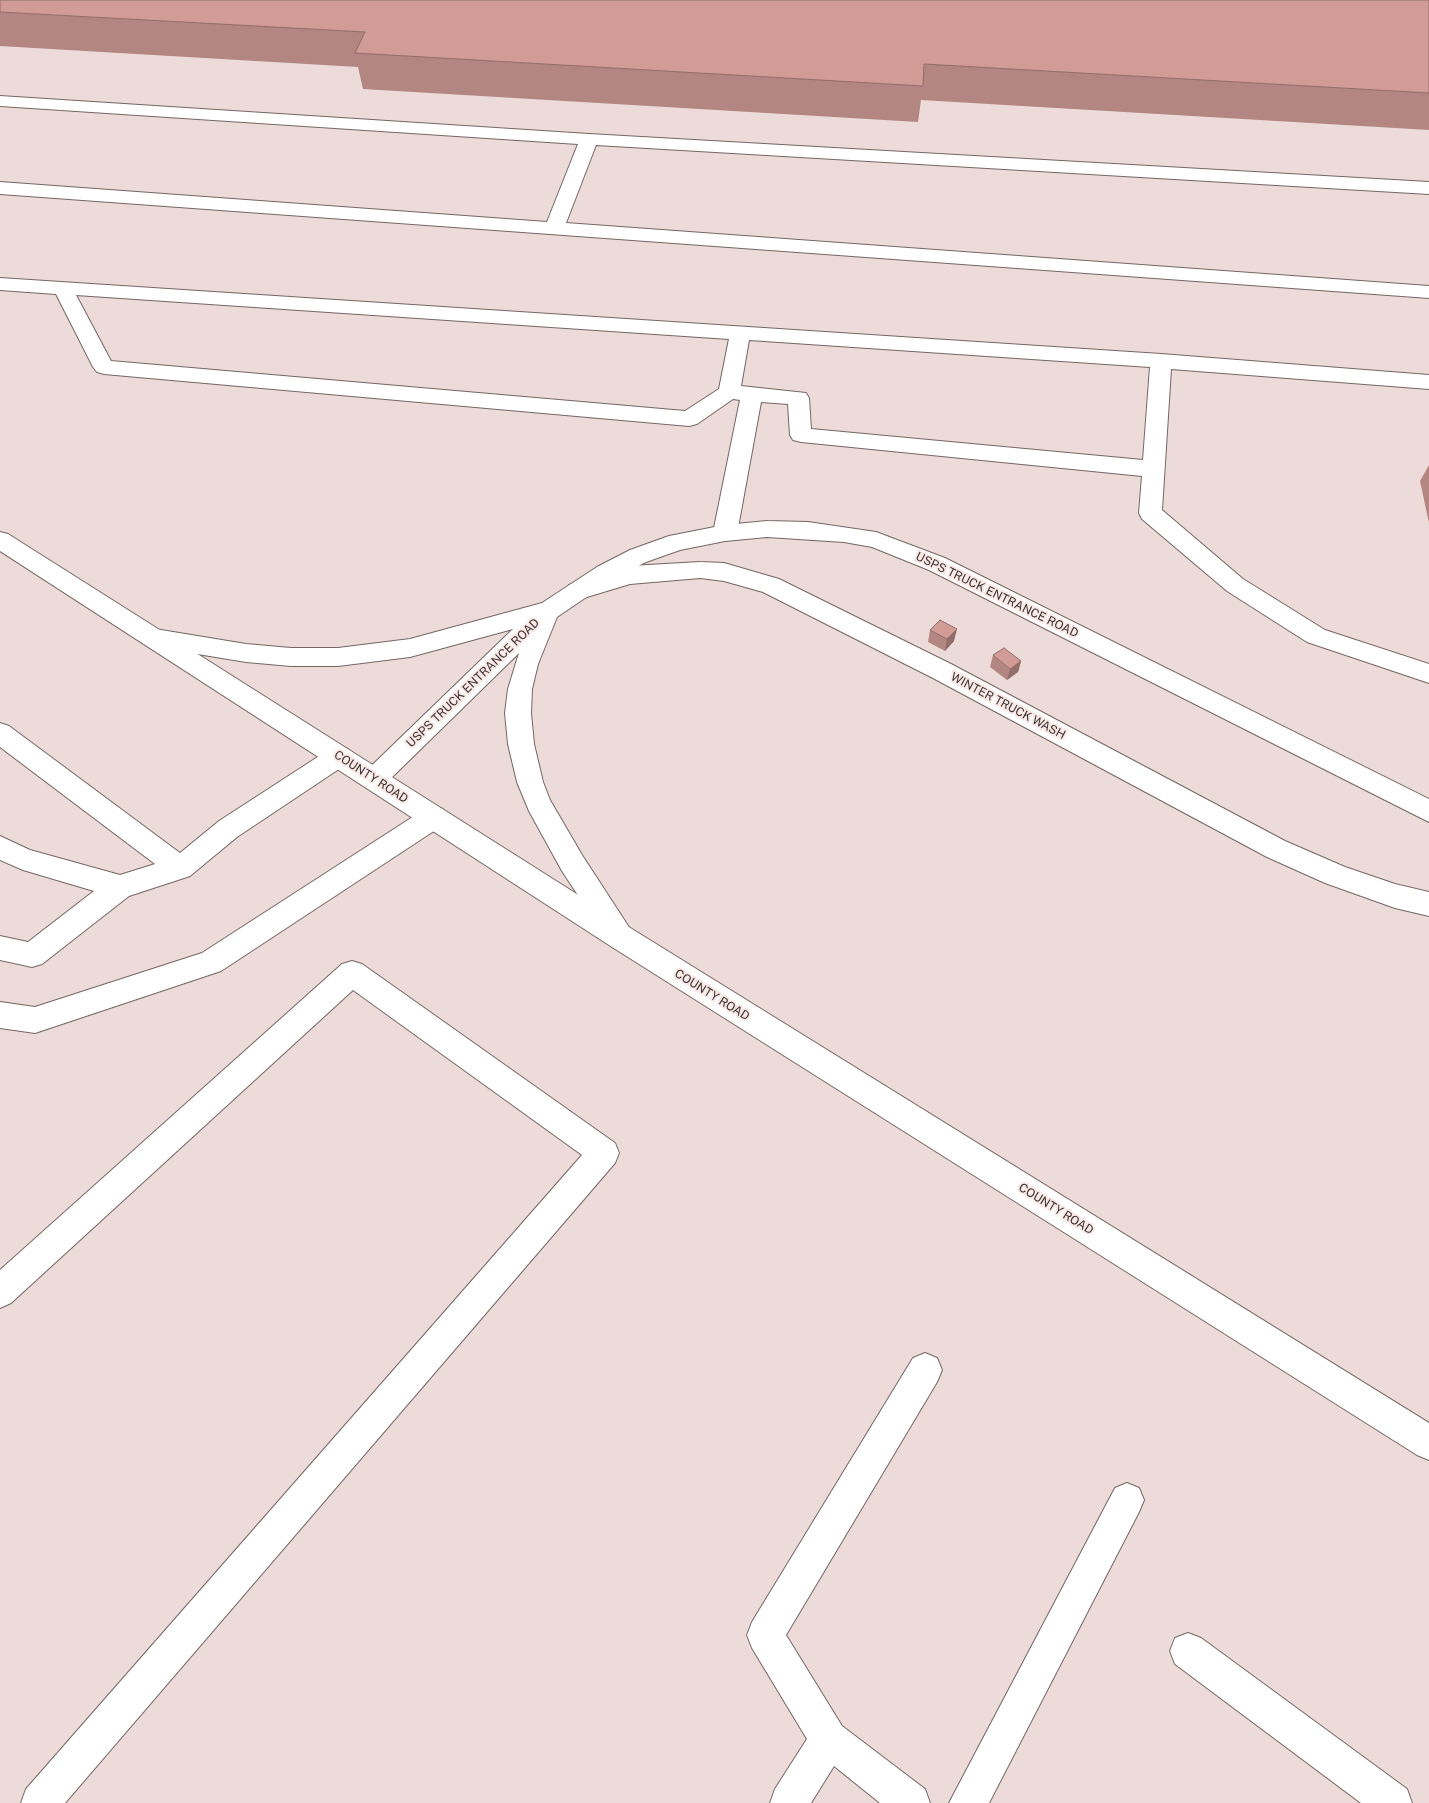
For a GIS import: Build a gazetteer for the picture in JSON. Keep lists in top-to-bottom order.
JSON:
{
  "streets": {
    "street": ["USPS TRUCK ENTRANCE ROAD", "WINTER TRUCK WASH", "COUNTY ROAD"]
  },
  "crossings": [
    ["USPS TRUCK ENTRANCE ROAD", "WINTER TRUCK WASH"],
    ["USPS TRUCK ENTRANCE ROAD", "COUNTY ROAD"]
  ]
}
